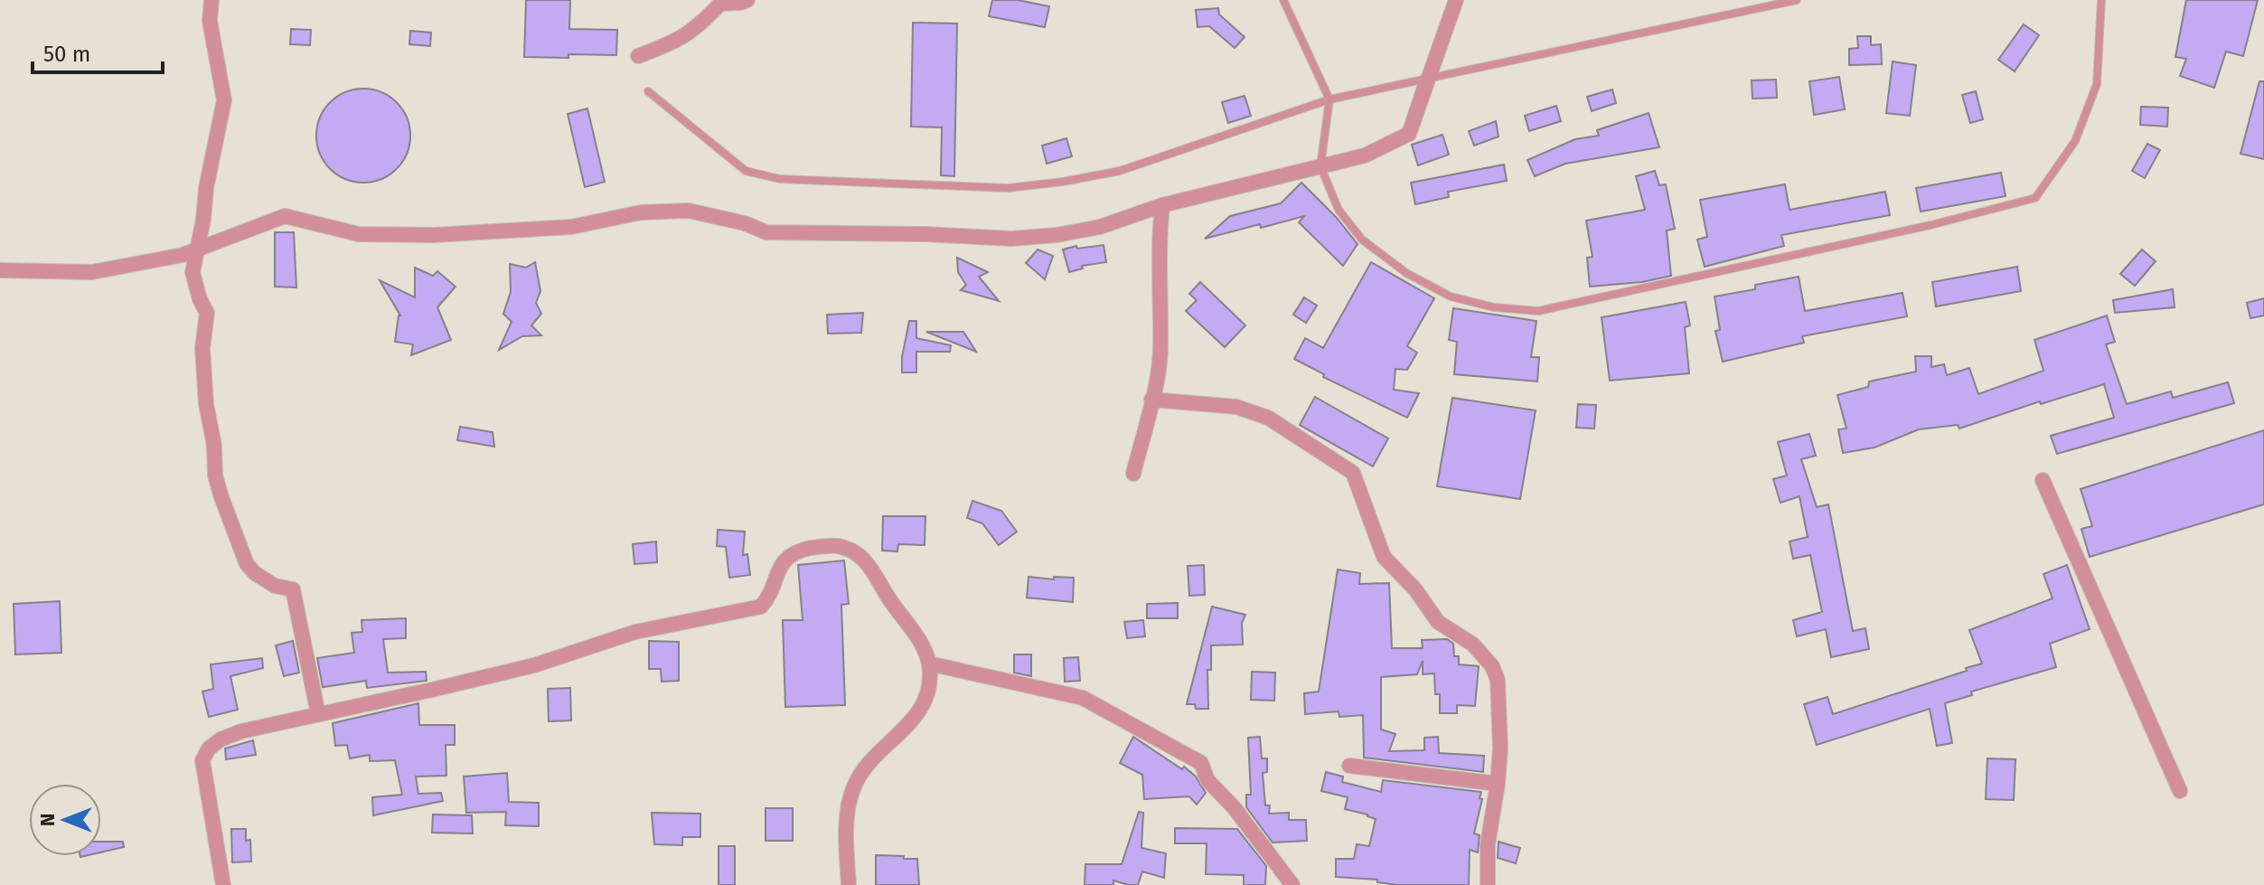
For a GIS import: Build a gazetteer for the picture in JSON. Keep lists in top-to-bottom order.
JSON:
{
  "scale_bar": "50 m",
  "north": "left"
}
